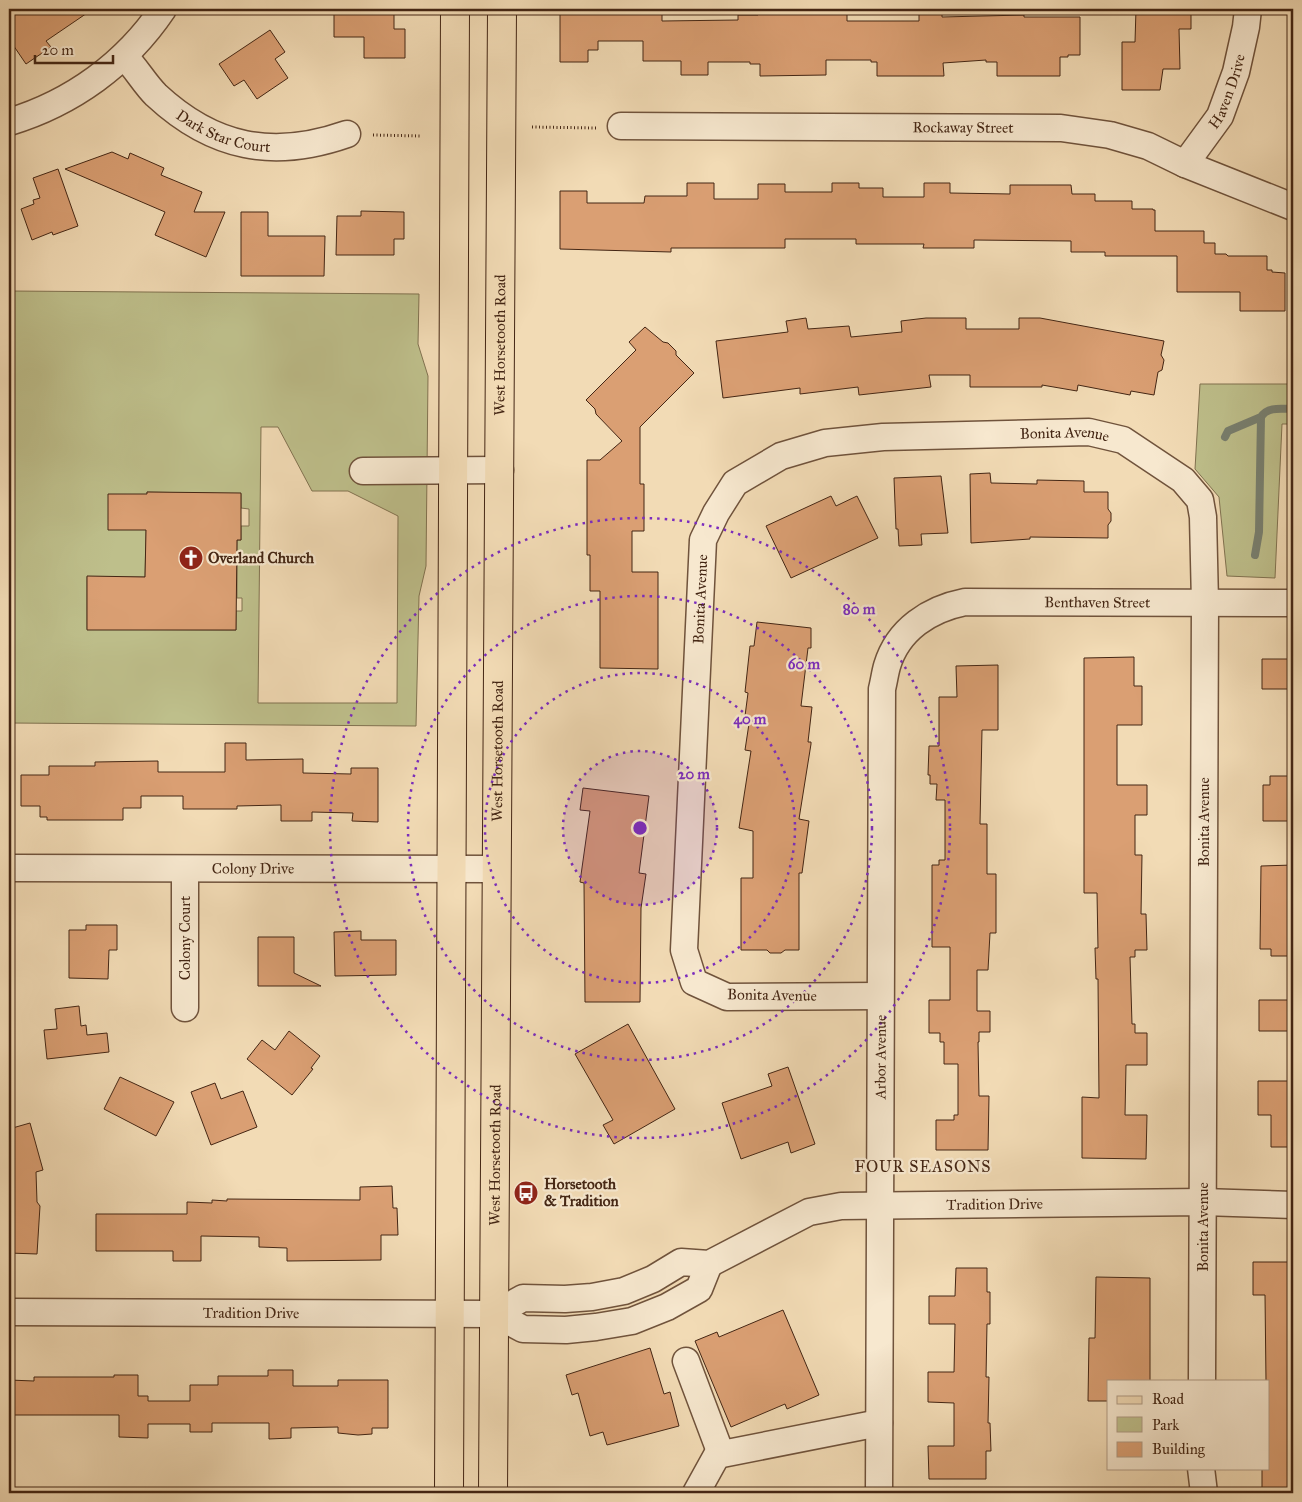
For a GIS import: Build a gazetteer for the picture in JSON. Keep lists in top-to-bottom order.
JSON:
{
  "streets": {
    "main road": ["West Horsetooth Road"],
    "street": [
      "Haven Drive",
      "Dark Star Court",
      "Rockaway Street",
      "Bonita Avenue",
      "Benthaven Street",
      "Colony Drive",
      "Colony Court",
      "Arbor Avenue",
      "Tradition Drive"
    ]
  },
  "crossings": [
    ["Haven Drive", "Rockaway Street"],
    ["West Horsetooth Road", "Colony Drive"],
    ["West Horsetooth Road", "Tradition Drive"],
    ["Bonita Avenue", "Benthaven Street"],
    ["Bonita Avenue", "Arbor Avenue"],
    ["Bonita Avenue", "Tradition Drive"],
    ["Benthaven Street", "Arbor Avenue"],
    ["Colony Drive", "Colony Court"],
    ["Arbor Avenue", "Tradition Drive"]
  ],
  "districts": ["FOUR SEASONS"],
  "places": {
    "church": ["Overland Church"],
    "bus stop": ["Horsetooth & Tradition"]
  },
  "legend": ["Road", "Park", "Building"],
  "scale_bar": "20 m",
  "rings": [
    "80 m",
    "60 m",
    "40 m",
    "20 m"
  ]
}
